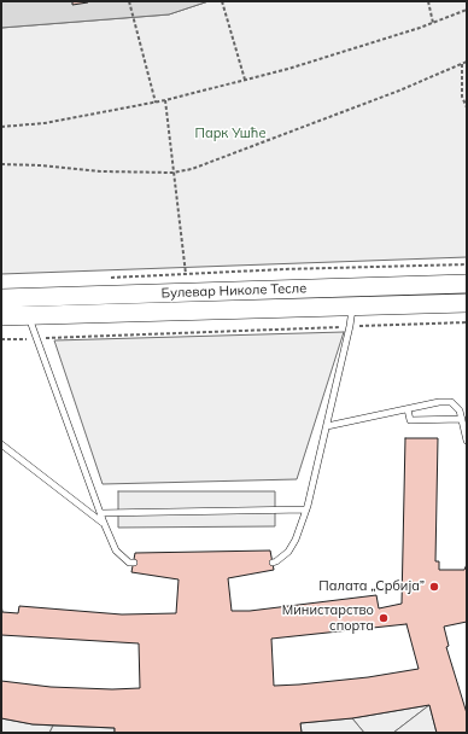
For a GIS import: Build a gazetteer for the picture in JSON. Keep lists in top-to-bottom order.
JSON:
{
  "streets": {
    "main road": ["Булевар Николе Тесле"]
  },
  "parks": ["Парк Ушће"],
  "places": ["Палата „Србија”", "Министарство спорта"]
}
